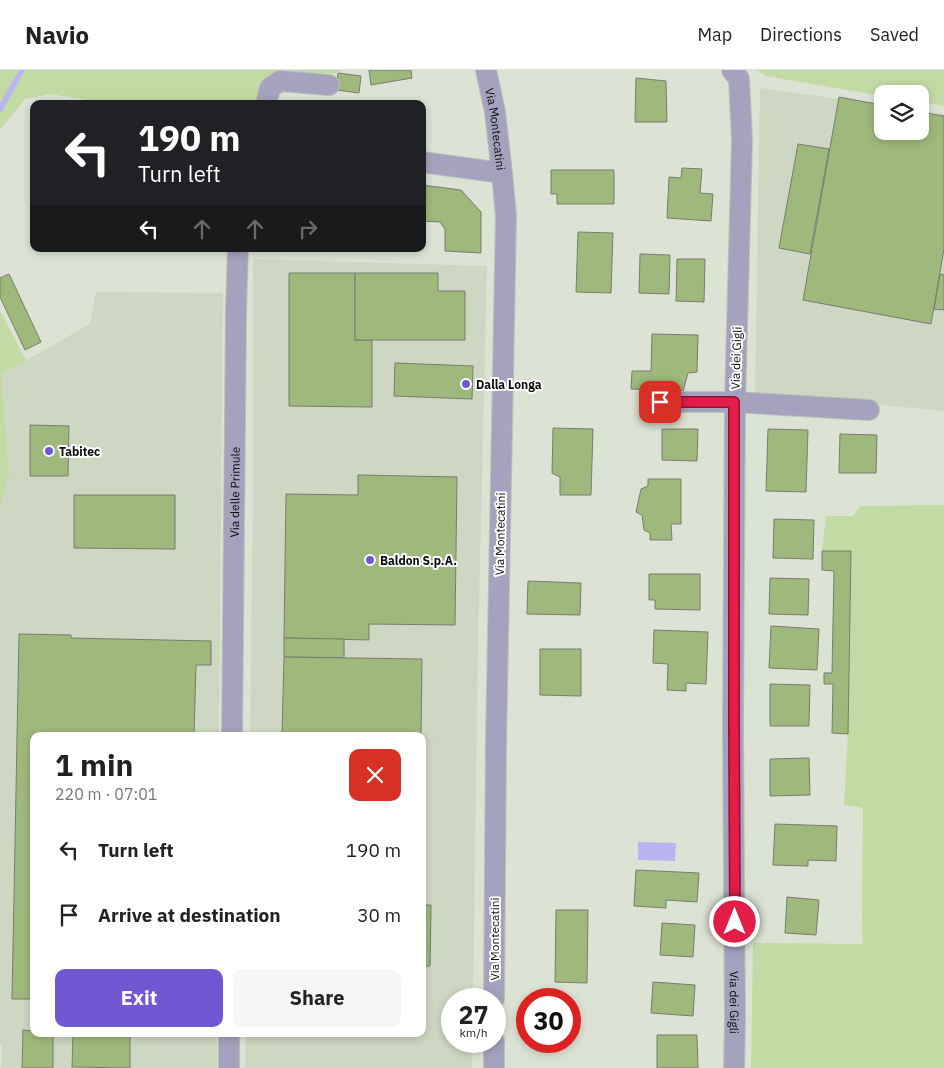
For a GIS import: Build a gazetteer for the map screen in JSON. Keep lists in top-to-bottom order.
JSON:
{
  "streets": {
    "street": ["Via Montecatini", "Via dei Gigli", "Via delle Primule"]
  },
  "places": ["Dalla Longa", "Tabitec", "Baldon S.p.A."],
  "page": {
    "header": "Navio",
    "nav": ["Map", "Directions", "Saved"],
    "turn": ["190 m", "Turn left"],
    "heading": ["1 min", "220 m · 07:01"],
    "list": [
      {
        "name": "Turn left",
        "value": "190 m"
      },
      {
        "name": "Arrive at destination",
        "value": "30 m"
      }
    ],
    "buttons": ["Exit", "Share"],
    "speed": "27 km/h",
    "limit": "30"
  }
}
